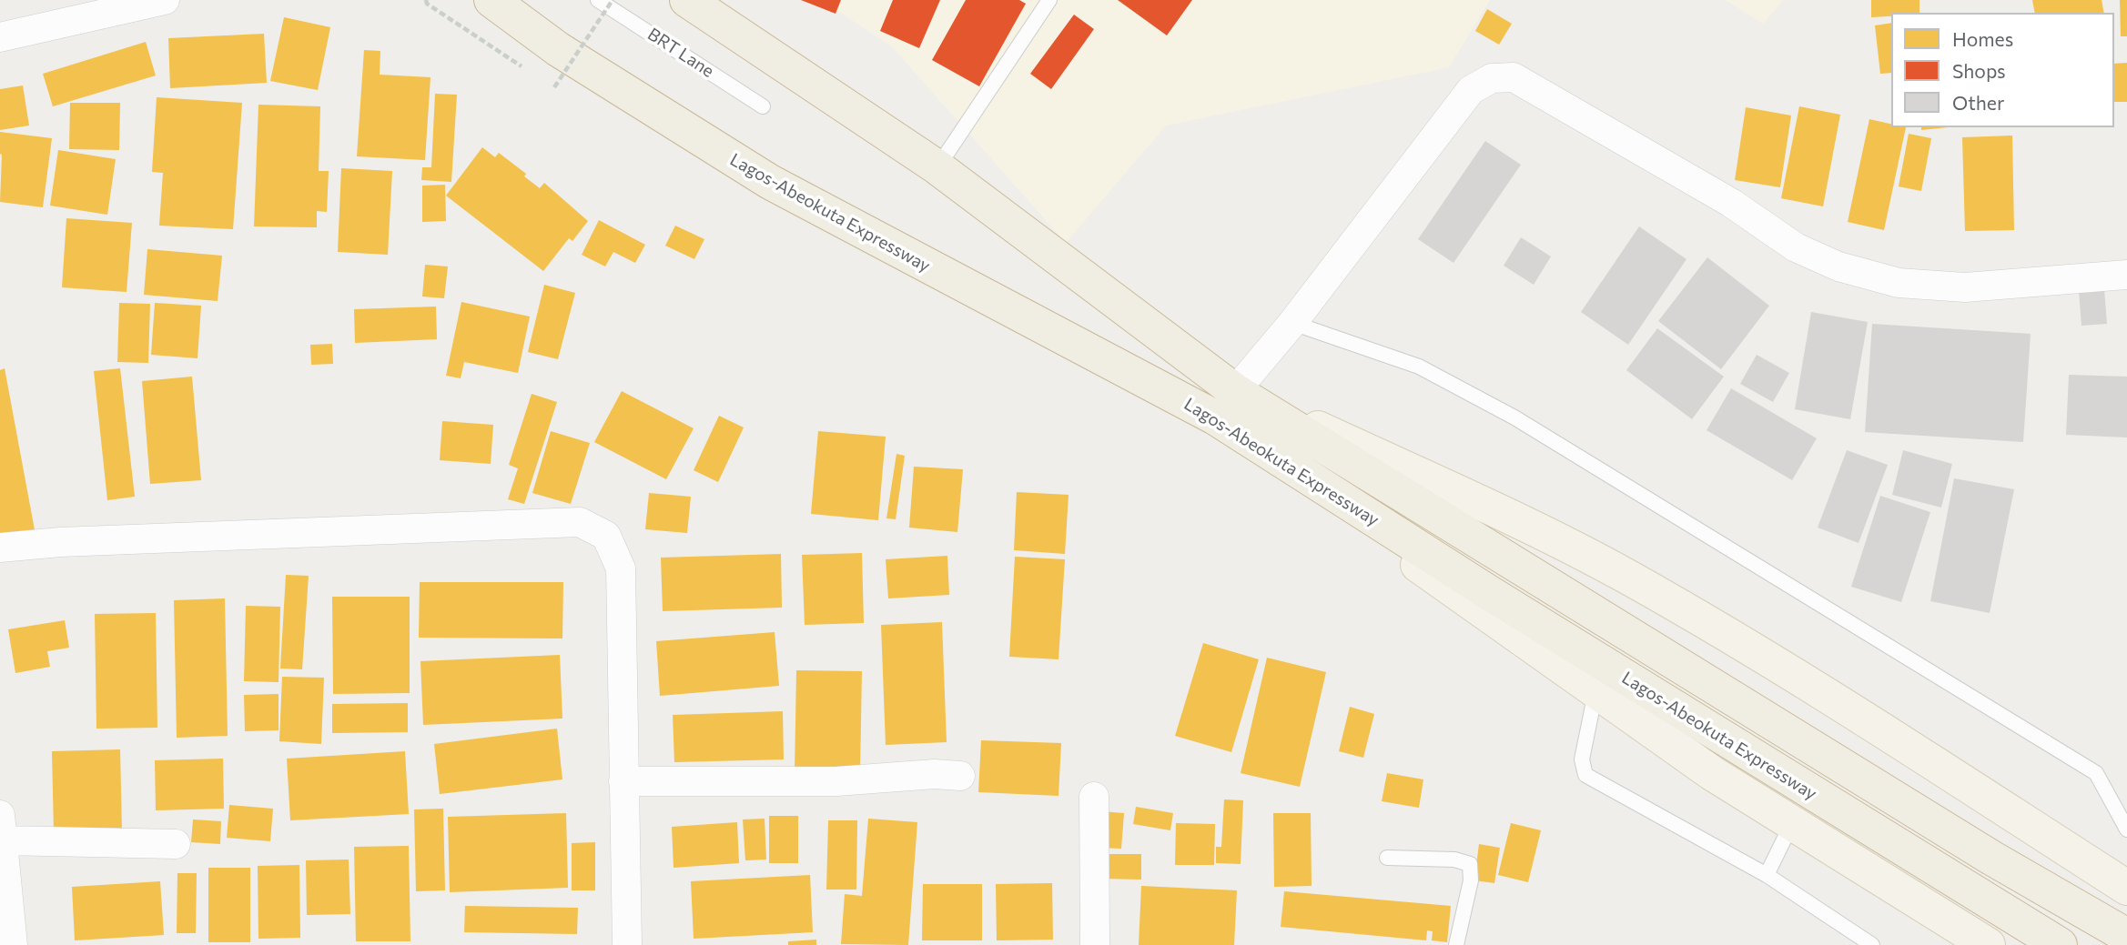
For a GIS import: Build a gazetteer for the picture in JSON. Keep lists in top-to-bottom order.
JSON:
{
  "streets": {
    "highway": ["Lagos-Abeokuta Expressway"],
    "lane": ["BRT Lane"]
  },
  "legend": ["Homes", "Shops", "Other"]
}
